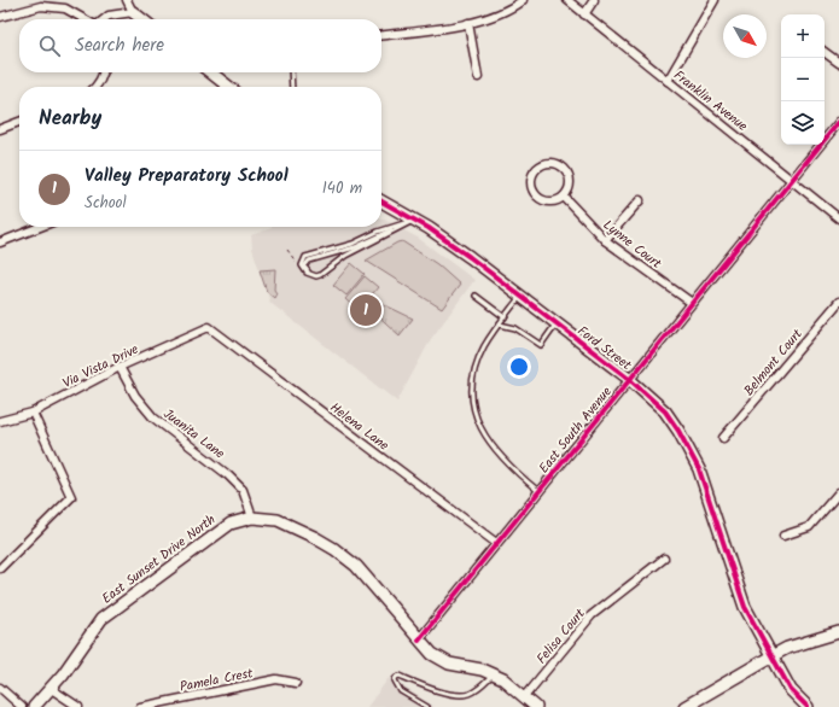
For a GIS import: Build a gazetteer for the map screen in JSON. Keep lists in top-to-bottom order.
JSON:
{
  "streets": {
    "street": [
      "Franklin Avenue",
      "Lynne Court",
      "Ford Street",
      "Belmont Court",
      "Via Vista Drive",
      "Helena Lane",
      "East South Avenue",
      "Juanita Lane",
      "East Sunset Drive North",
      "Felisa Court",
      "Pamela Crest"
    ]
  },
  "crossings": [
    ["Franklin Avenue", "East South Avenue"],
    ["Lynne Court", "East South Avenue"],
    ["Ford Street", "East South Avenue"],
    ["Via Vista Drive", "Helena Lane"],
    ["Via Vista Drive", "Juanita Lane"],
    ["Helena Lane", "East South Avenue"],
    ["East South Avenue", "East Sunset Drive North"],
    ["Juanita Lane", "East Sunset Drive North"],
    ["East Sunset Drive North", "Felisa Court"]
  ],
  "north": "bottom right",
  "page": {
    "map_buttons": ["+", "−"],
    "search": "Search here",
    "heading": "Nearby",
    "list": [
      {
        "mark": "1",
        "name": "Valley Preparatory School",
        "note": "School",
        "value": "140 m"
      }
    ],
    "pins": "1"
  }
}
